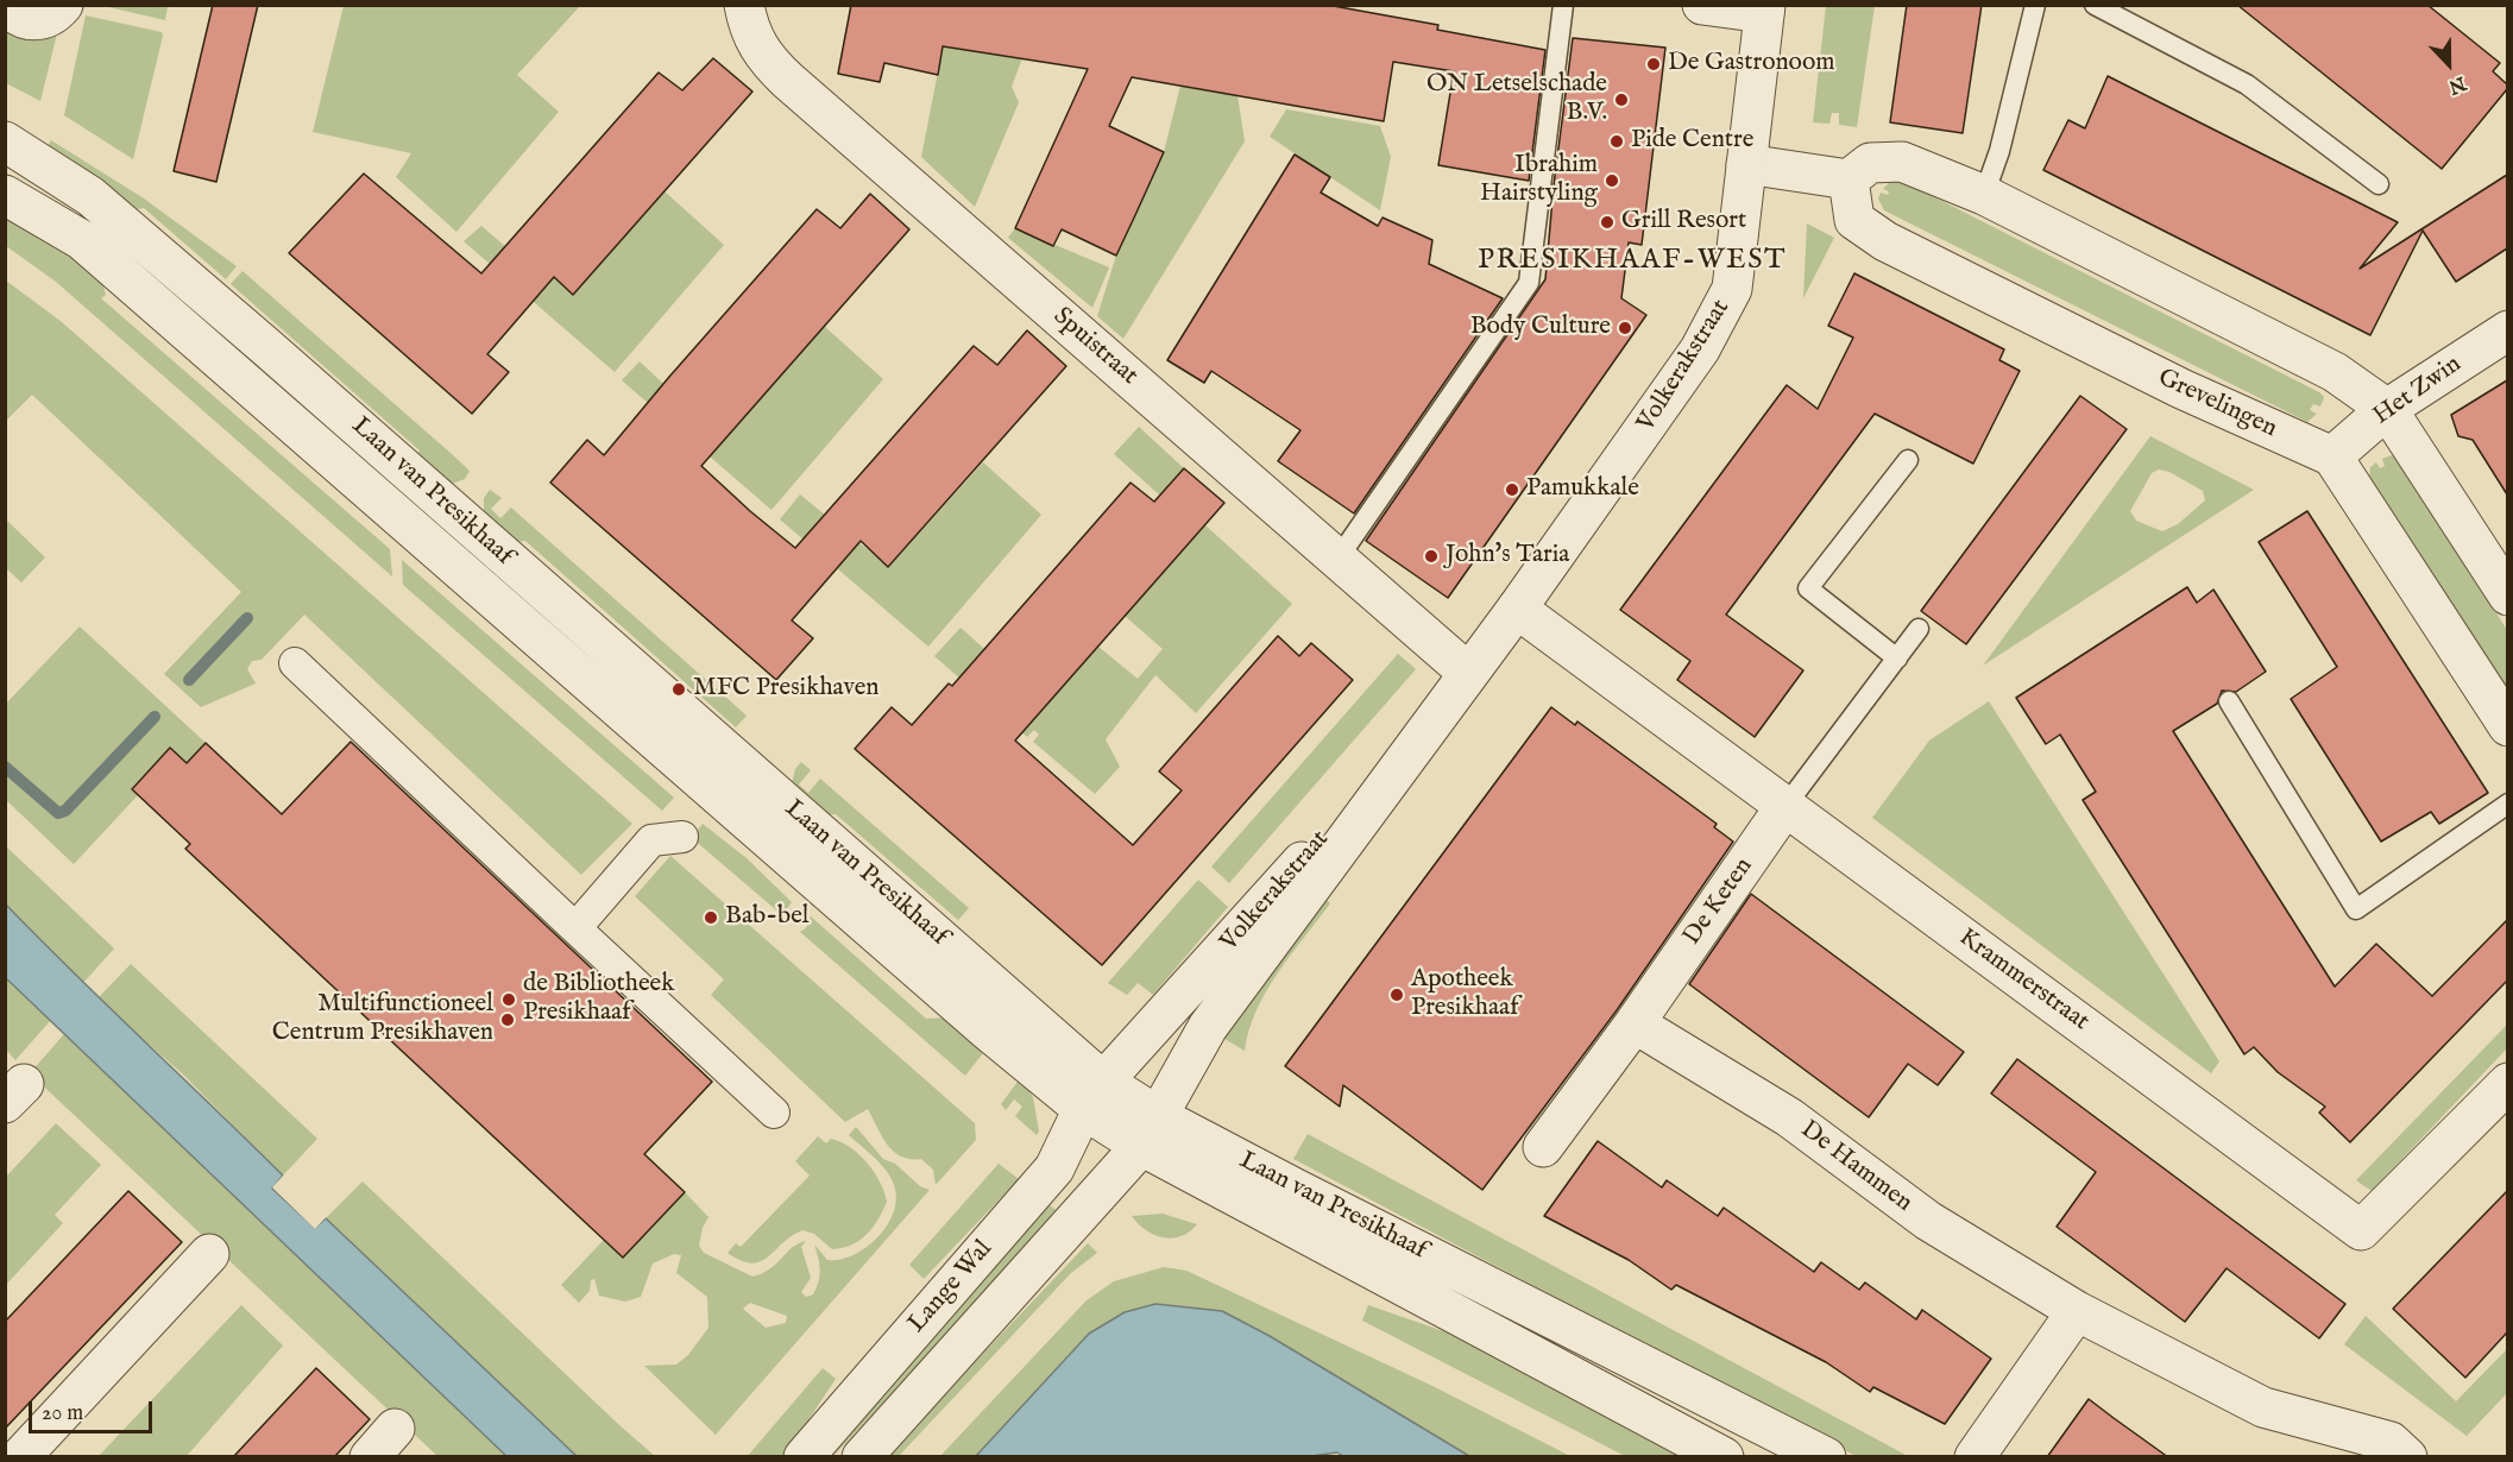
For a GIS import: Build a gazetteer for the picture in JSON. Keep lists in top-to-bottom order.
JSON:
{
  "streets": {
    "street": [
      "Spuistraat",
      "Volkerakstraat",
      "Het Zwin",
      "Grevelingen",
      "Laan van Presikhaaf",
      "De Keten",
      "Krammerstraat",
      "De Hammen",
      "Lange Wal"
    ]
  },
  "crossings": [
    ["Spuistraat", "Volkerakstraat"],
    ["Volkerakstraat", "Laan van Presikhaaf"],
    ["Volkerakstraat", "Krammerstraat"],
    ["Volkerakstraat", "Lange Wal"],
    ["Het Zwin", "Grevelingen"],
    ["Laan van Presikhaaf", "Lange Wal"],
    ["De Keten", "Krammerstraat"],
    ["De Keten", "De Hammen"]
  ],
  "districts": ["PRESIKHAAF-WEST"],
  "places": [
    "De Gastronoom",
    "ON Letselschade B.V.",
    "Pide Centre",
    "Ibrahim Hairstyling",
    "Grill Resort",
    "Body Culture",
    "Pamukkale",
    "John's Taria",
    "MFC Presikhaven",
    "Bab-bel",
    "Apotheek Presikhaaf",
    "de Bibliotheek Presikhaaf",
    "Multifunctioneel Centrum Presikhaven"
  ],
  "scale_bar": "20 m",
  "north": "bottom"
}
